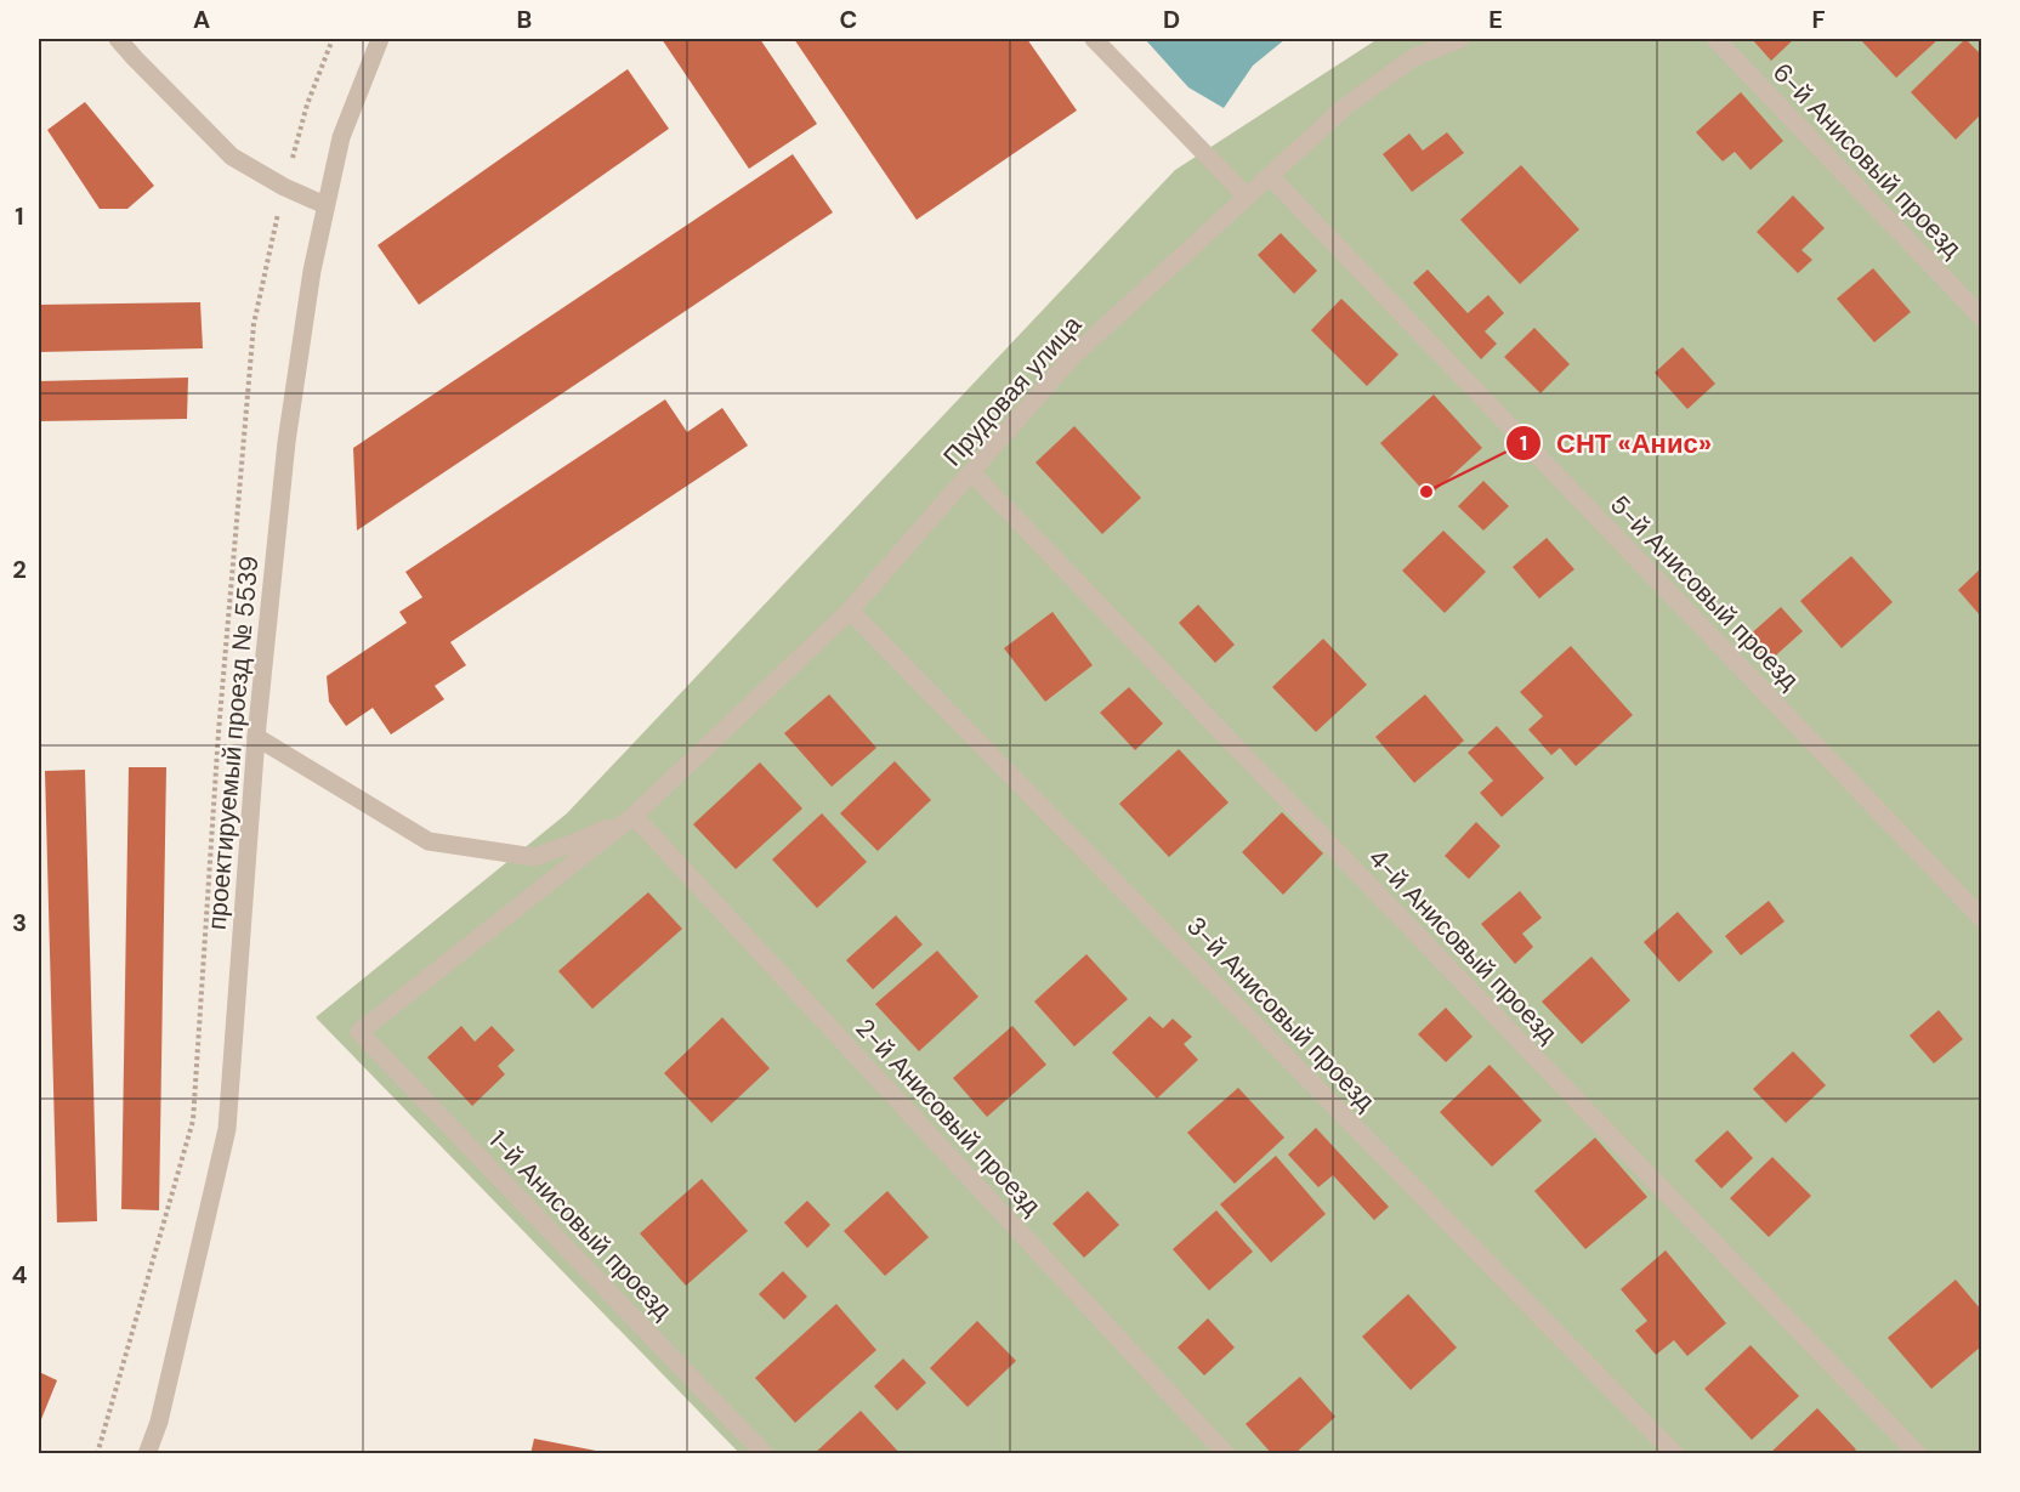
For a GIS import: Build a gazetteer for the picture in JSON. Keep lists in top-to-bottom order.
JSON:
{
  "streets": {
    "street": [
      "6-й Анисовый проезд",
      "Прудовая улица",
      "5-й Анисовый проезд",
      "проектируемый проезд № 5539",
      "4-й Анисовый проезд",
      "3-й Анисовый проезд",
      "2-й Анисовый проезд",
      "1-й Анисовый проезд"
    ]
  },
  "crossings": [
    ["Прудовая улица", "5-й Анисовый проезд"],
    ["Прудовая улица", "4-й Анисовый проезд"],
    ["Прудовая улица", "3-й Анисовый проезд"],
    ["Прудовая улица", "2-й Анисовый проезд"],
    ["Прудовая улица", "1-й Анисовый проезд"],
    ["2-й Анисовый проезд", "1-й Анисовый проезд"]
  ],
  "places": ["СНТ «Анис»"],
  "grid": {
    "columns": [
      "A",
      "B",
      "C",
      "D",
      "E",
      "F"
    ],
    "rows": [
      "1",
      "2",
      "3",
      "4"
    ]
  }
}
